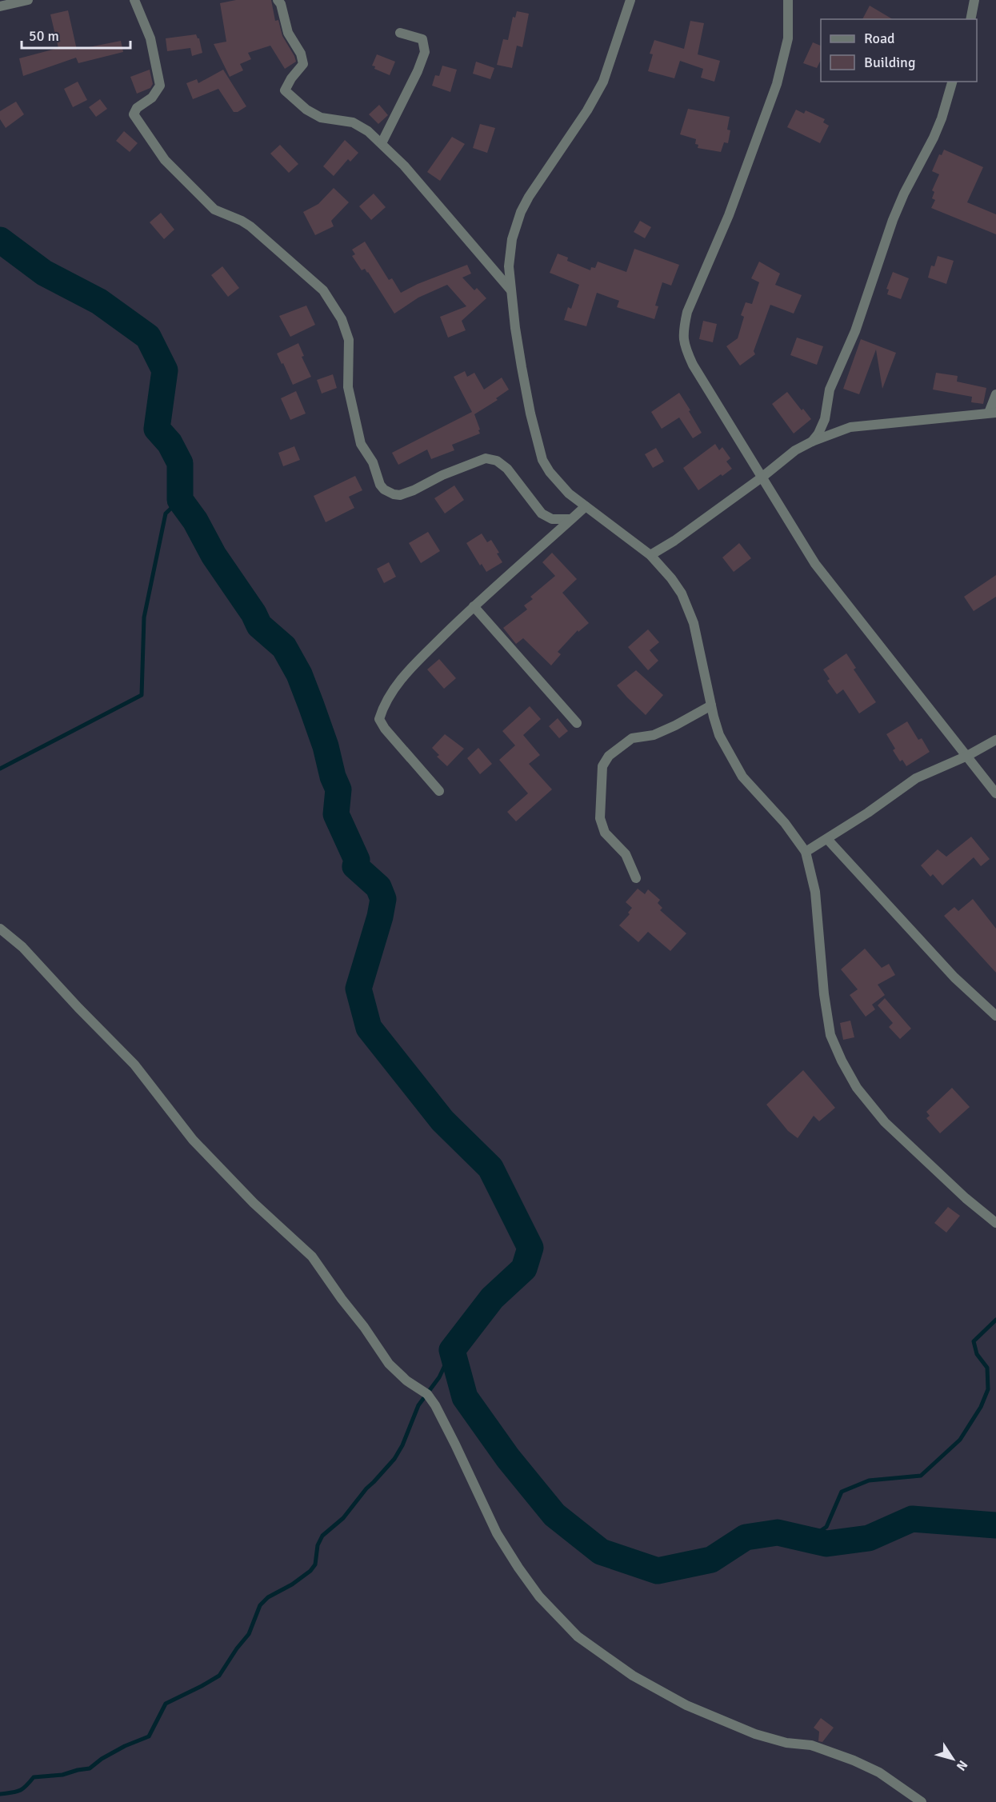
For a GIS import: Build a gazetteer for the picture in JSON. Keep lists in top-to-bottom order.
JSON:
{
  "legend": ["Road", "Building"],
  "scale_bar": "50 m",
  "north": "bottom right"
}
